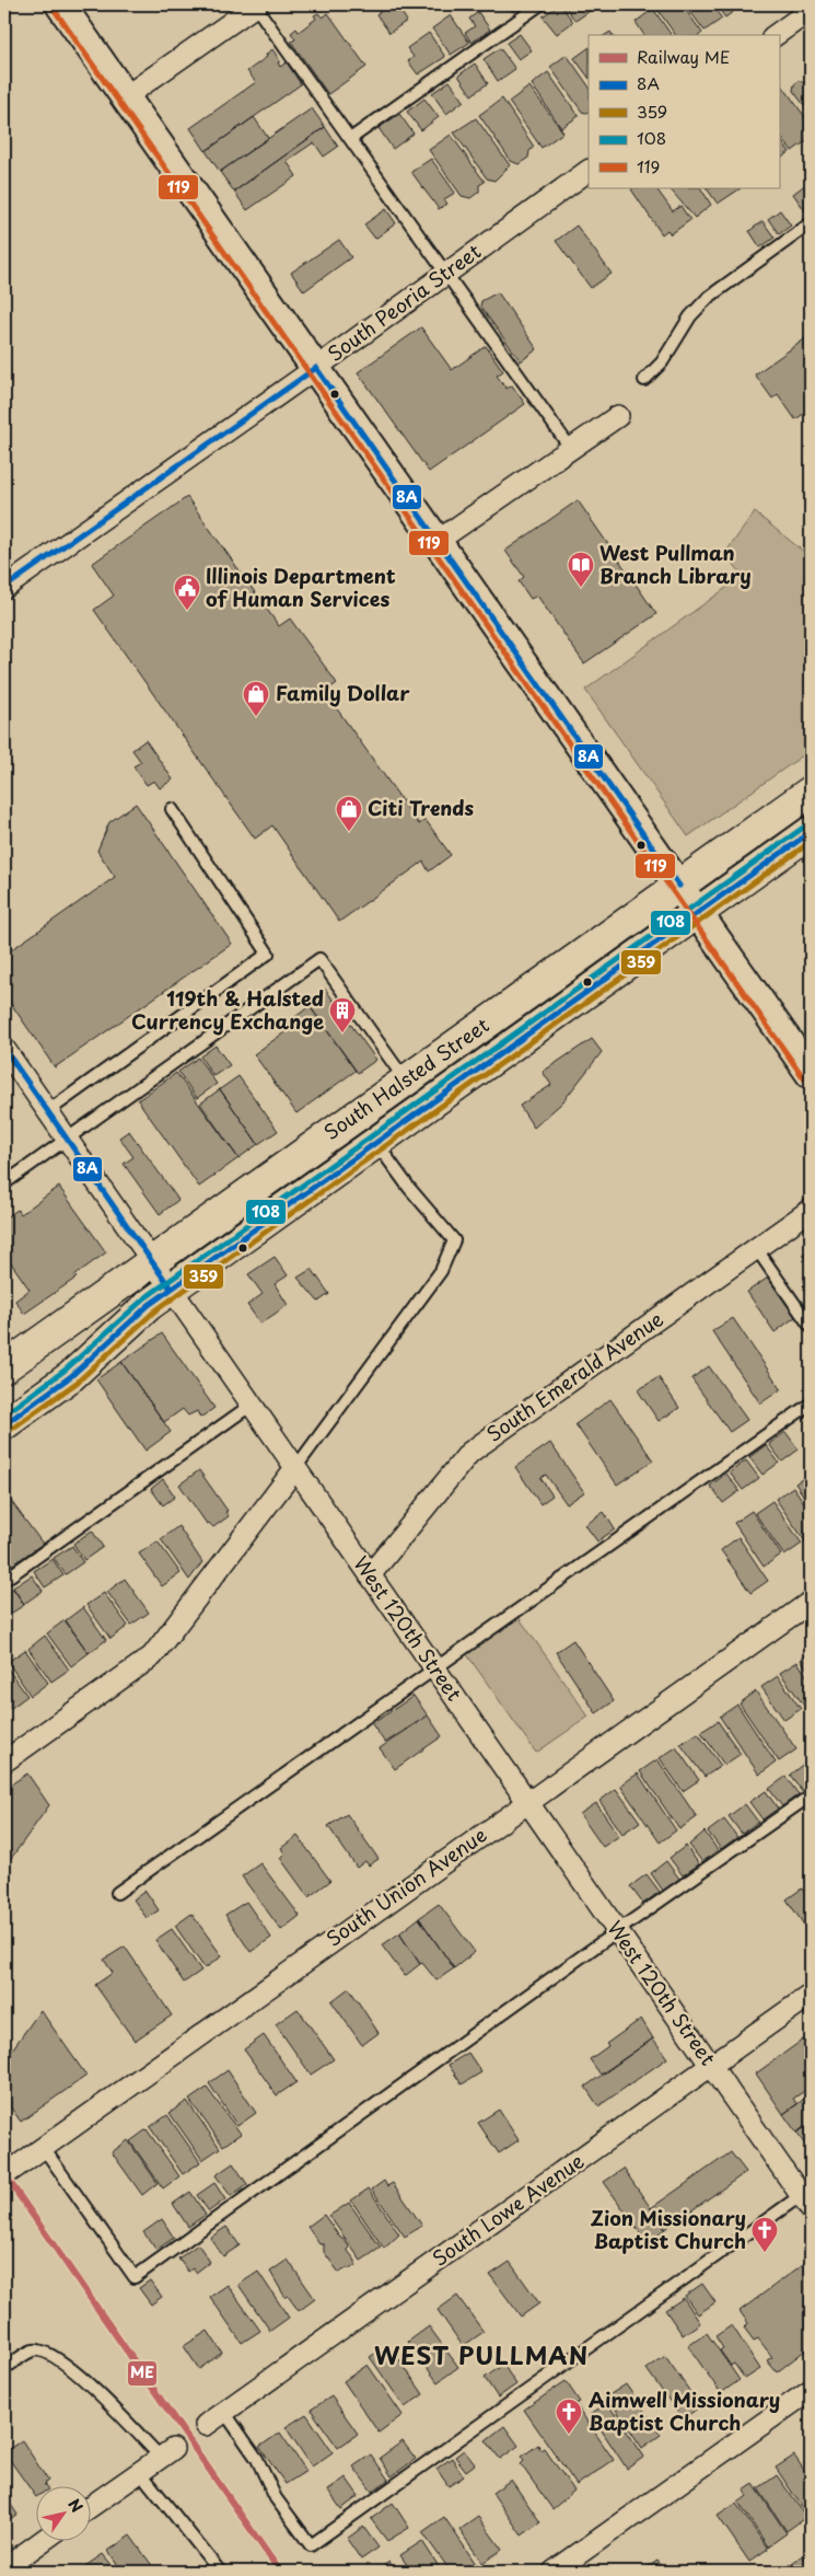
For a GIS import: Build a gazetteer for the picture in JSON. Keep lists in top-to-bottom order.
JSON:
{
  "streets": {
    "main road": ["South Halsted Street"],
    "street": [
      "South Peoria Street",
      "South Emerald Avenue",
      "West 120th Street",
      "South Union Avenue",
      "South Lowe Avenue"
    ]
  },
  "crossings": [
    ["South Halsted Street", "West 120th Street"],
    ["South Emerald Avenue", "West 120th Street"],
    ["West 120th Street", "South Union Avenue"],
    ["West 120th Street", "South Lowe Avenue"]
  ],
  "districts": ["WEST PULLMAN"],
  "places": {
    "library": ["West Pullman Branch Library"],
    "public building": ["Illinois Department of Human Services"],
    "shop": ["Family Dollar", "Citi Trends"],
    "building": ["119th & Halsted Currency Exchange"],
    "church": ["Zion Missionary Baptist Church", "Aimwell Missionary Baptist Church"]
  },
  "lines": [
    "transit line 119",
    "transit line 8A",
    "transit line 108",
    "transit line 359",
    "rail line ME"
  ],
  "legend": [
    "Railway ME",
    "8A",
    "359",
    "108",
    "119"
  ],
  "north": "top right"
}
